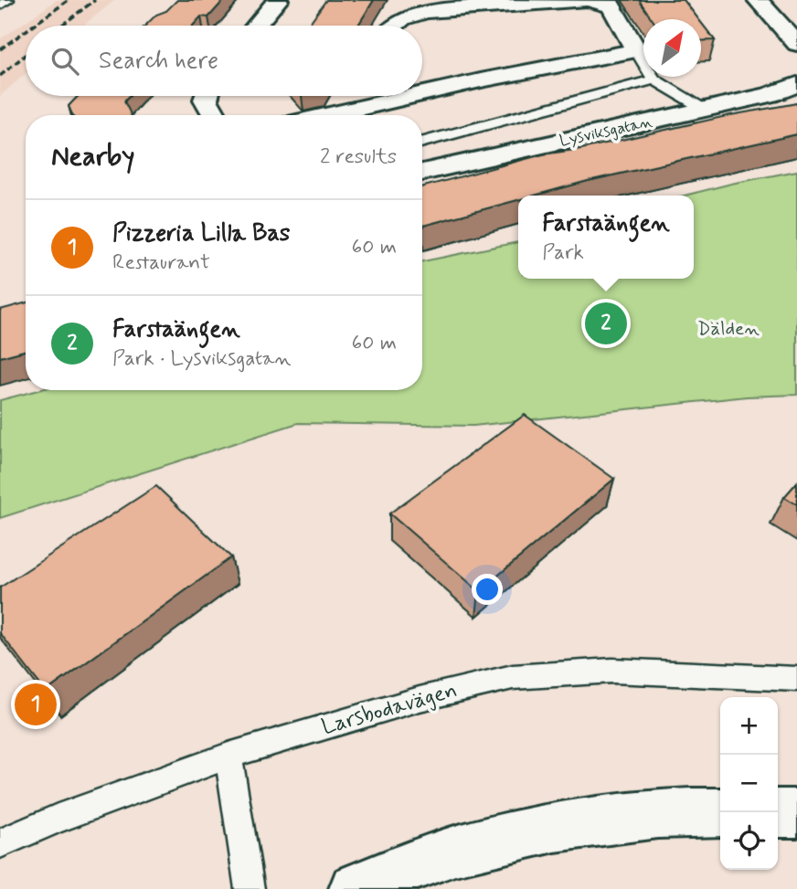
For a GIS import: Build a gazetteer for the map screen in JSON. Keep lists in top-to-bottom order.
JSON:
{
  "streets": {
    "street": ["Lysviksgatan"],
    "lane": ["Larsbodavägen"]
  },
  "parks": ["Dälden"],
  "north": "top right",
  "page": {
    "search": "Search here",
    "heading": ["Nearby", "2 results"],
    "popup": ["Farstaängen", "Park"],
    "list": [
      {
        "mark": "1",
        "name": "Pizzeria Lilla Bas",
        "note": "Restaurant",
        "value": "60 m"
      },
      {
        "mark": "2",
        "name": "Farstaängen",
        "note": "Park · Lysviksgatan",
        "value": "60 m"
      }
    ],
    "pins": ["2", "1"],
    "map_buttons": ["+", "−"]
  }
}
